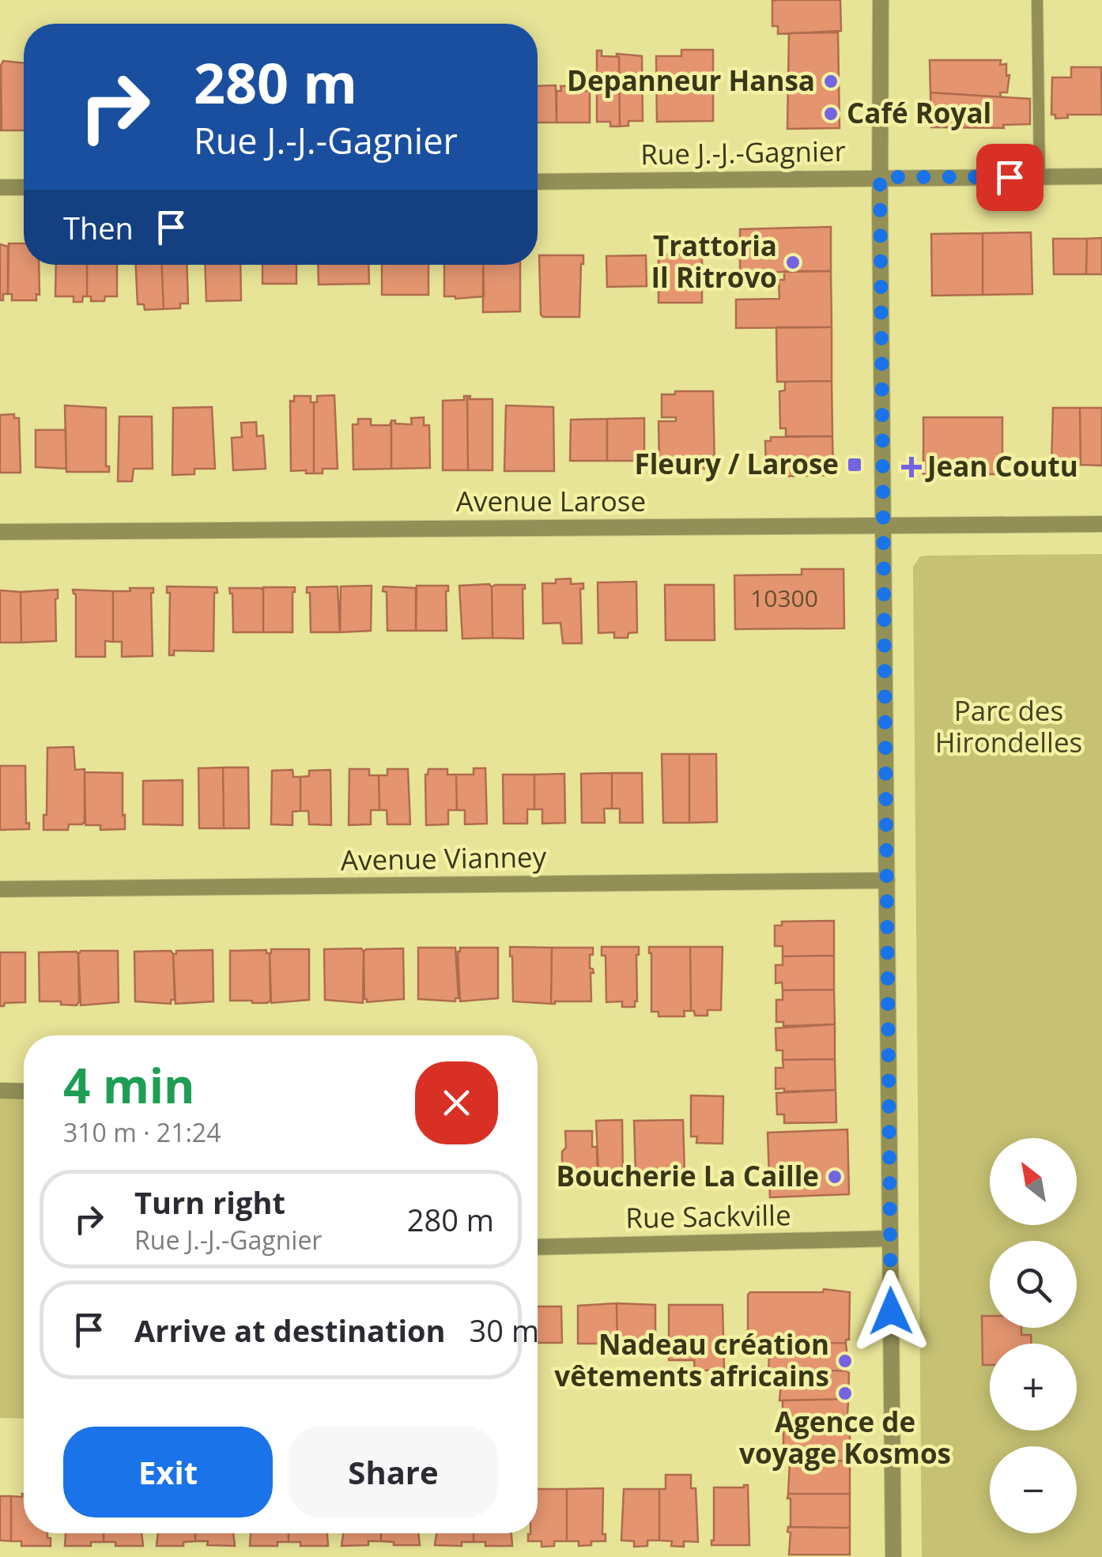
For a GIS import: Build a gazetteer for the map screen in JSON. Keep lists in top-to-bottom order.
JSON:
{
  "streets": {
    "street": [
      "Rue J.-J.-Gagnier",
      "Avenue Larose",
      "Avenue Vianney",
      "Rue Sackville"
    ]
  },
  "parks": ["Parc des Hirondelles"],
  "places": {
    "other": [
      "Depanneur Hansa",
      "Café Royal",
      "Trattoria Il Ritrovo",
      "Boucherie La Caille",
      "Nadeau création vêtements africains",
      "Agence de voyage Kosmos"
    ],
    "transit": ["Fleury / Larose"],
    "health": ["Jean Coutu"]
  },
  "house_numbers": ["10300"],
  "north": "top left",
  "page": {
    "turn": ["280 m", "Rue J.-J.-Gagnier"],
    "then": "Then",
    "heading": ["4 min", "310 m · 21:24"],
    "map_buttons": ["+", "−"],
    "list": [
      {
        "name": "Turn right",
        "note": "Rue J.-J.-Gagnier",
        "value": "280 m"
      },
      {
        "name": "Arrive at destination",
        "value": "30 m"
      }
    ],
    "buttons": ["Exit", "Share"]
  }
}
